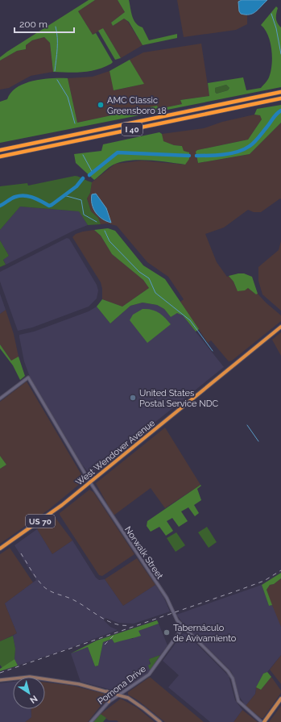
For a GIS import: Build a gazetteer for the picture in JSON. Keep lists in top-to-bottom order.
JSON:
{
  "streets": {
    "highway": ["I 40", "West Wendover Avenue", "US 70"],
    "street": ["Norwalk Street", "Pomona Drive"]
  },
  "crossings": [
    ["West Wendover Avenue", "Norwalk Street"],
    ["Norwalk Street", "Pomona Drive"]
  ],
  "places": ["AMC Classic Greensboro 18", "United States Postal Service NDC", "Tabernáculo de Avivamiento"],
  "scale_bar": "200 m",
  "north": "bottom right"
}
